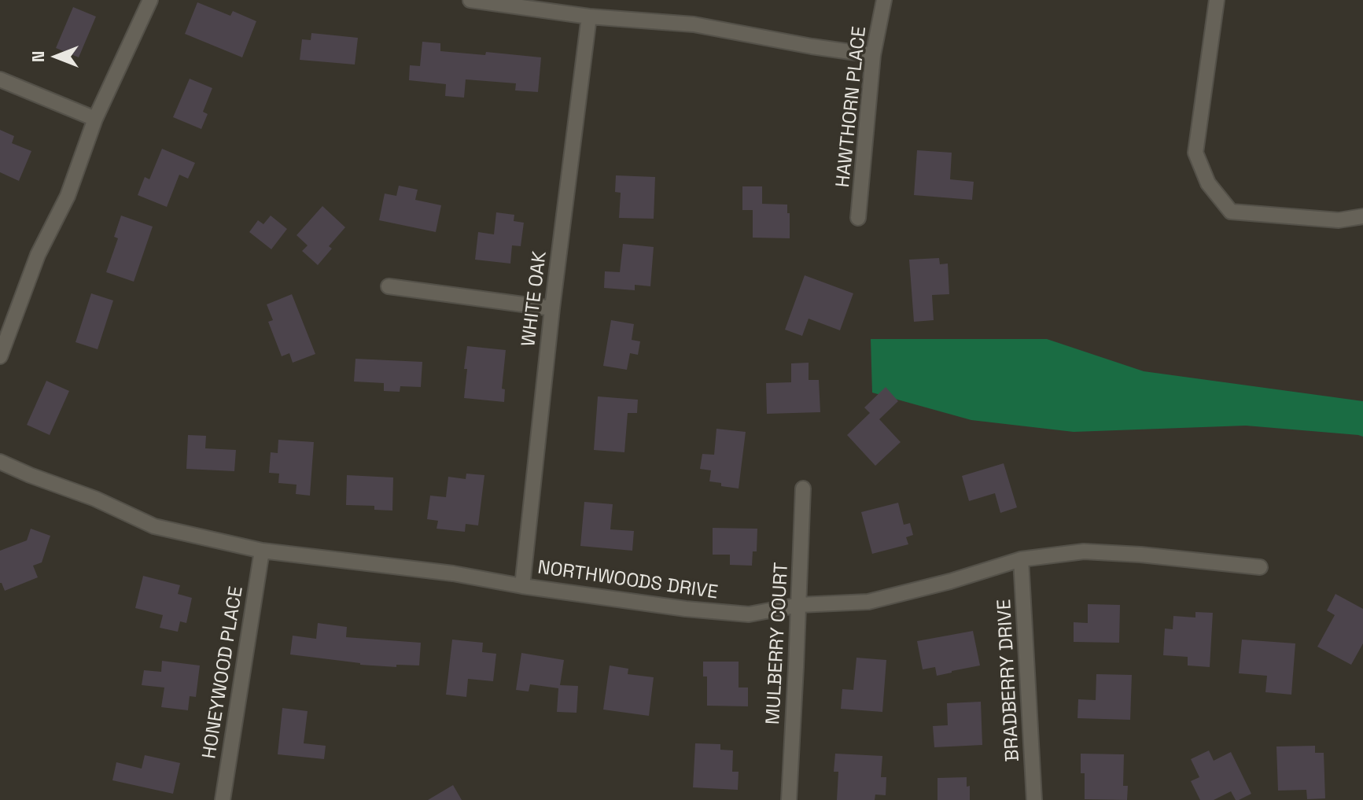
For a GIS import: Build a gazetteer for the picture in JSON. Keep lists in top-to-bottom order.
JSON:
{
  "streets": {
    "street": [
      "HAWTHORN PLACE",
      "WHITE OAK",
      "NORTHWOODS DRIVE",
      "MULBERRY COURT",
      "HONEYWOOD PLACE",
      "BRADBERRY DRIVE"
    ]
  },
  "crossings": [
    ["WHITE OAK", "NORTHWOODS DRIVE"],
    ["NORTHWOODS DRIVE", "MULBERRY COURT"],
    ["NORTHWOODS DRIVE", "HONEYWOOD PLACE"],
    ["NORTHWOODS DRIVE", "BRADBERRY DRIVE"]
  ],
  "north": "left"
}
